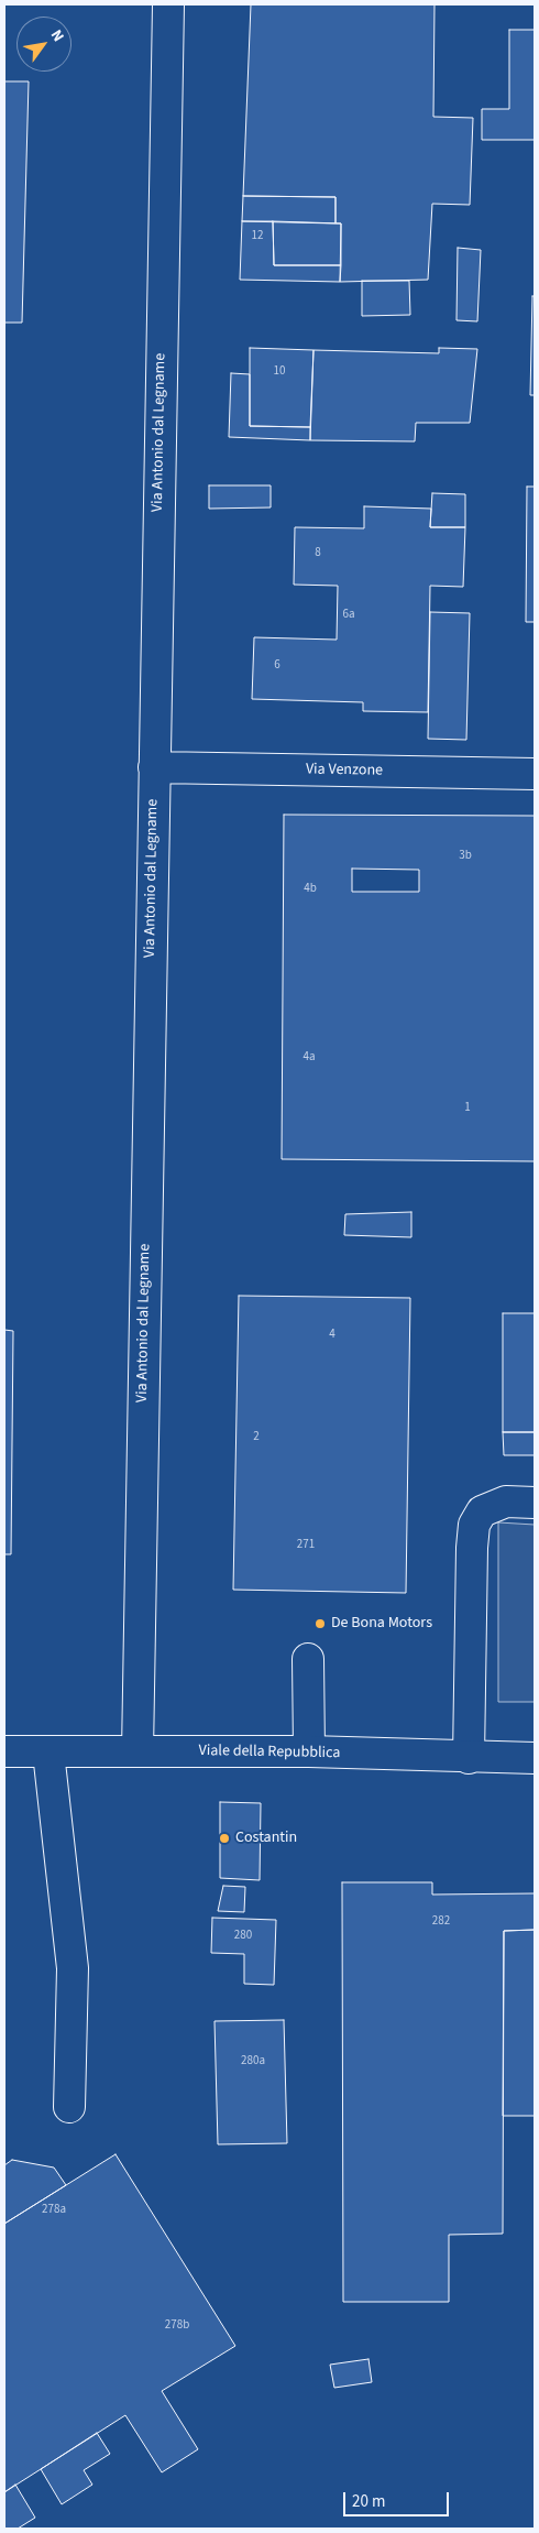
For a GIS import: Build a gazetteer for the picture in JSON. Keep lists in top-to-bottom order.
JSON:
{
  "streets": {
    "street": ["Via Antonio dal Legname", "Via Venzone", "Viale della Repubblica"]
  },
  "crossings": [
    ["Via Antonio dal Legname", "Via Venzone"],
    ["Via Antonio dal Legname", "Viale della Repubblica"]
  ],
  "places": ["De Bona Motors", "Costantin"],
  "house_numbers": [
    "12",
    "10",
    "8",
    "6a",
    "6",
    "3b",
    "4b",
    "4a",
    "1",
    "4",
    "2",
    "271",
    "282",
    "280",
    "280a",
    "278a",
    "278b"
  ],
  "scale_bar": "20 m",
  "north": "top right"
}
